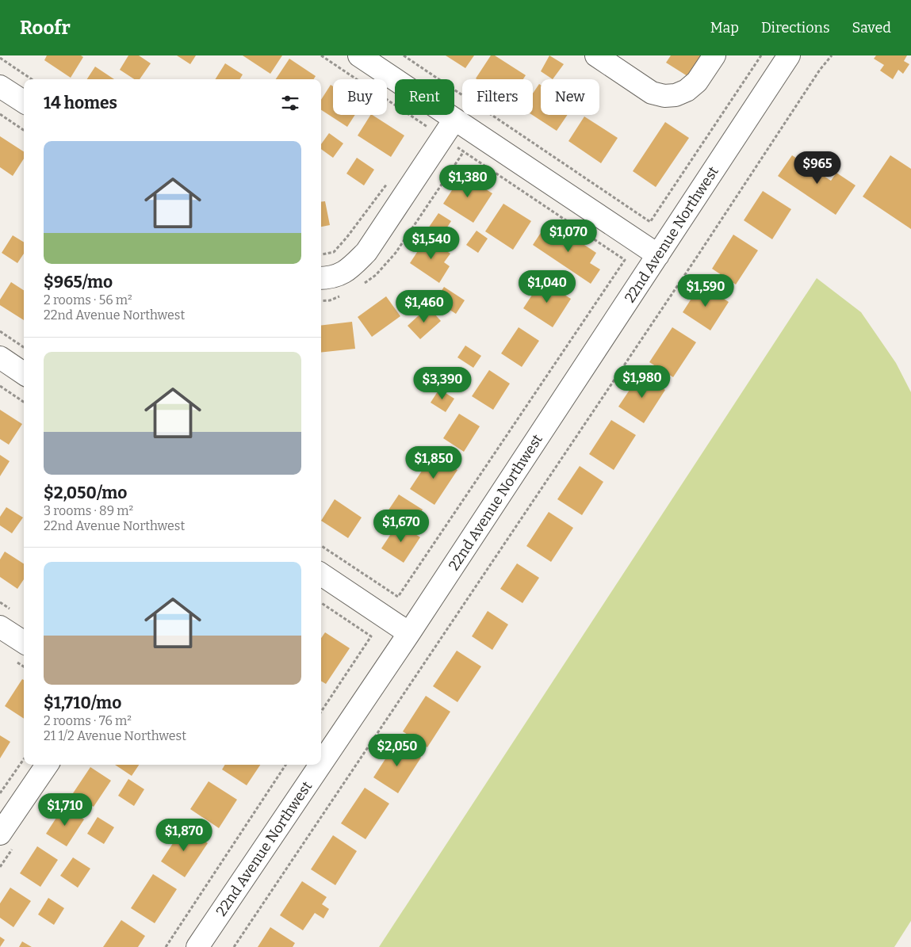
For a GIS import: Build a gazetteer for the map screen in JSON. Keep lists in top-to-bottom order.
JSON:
{
  "streets": {
    "street": ["22nd Avenue Northwest"]
  },
  "page": {
    "header": "Roofr",
    "nav": ["Map", "Directions", "Saved"],
    "chip": [
      "Buy",
      "Rent",
      "Filters",
      "New"
    ],
    "heading": "14 homes",
    "list": [
      {
        "name": "$965/mo",
        "note": "2 rooms · 56 m² · 22nd Avenue Northwest"
      },
      {
        "name": "$2,050/mo",
        "note": "3 rooms · 89 m² · 22nd Avenue Northwest"
      },
      {
        "name": "$1,710/mo",
        "note": "2 rooms · 76 m² · 21 1/2 Avenue Northwest"
      }
    ],
    "price": [
      "$965",
      "$1,380",
      "$1,070",
      "$1,540",
      "$1,040",
      "$1,590",
      "$1,460",
      "$1,980",
      "$3,390",
      "$1,850",
      "$1,670",
      "$2,050",
      "$1,710",
      "$1,870"
    ]
  }
}
